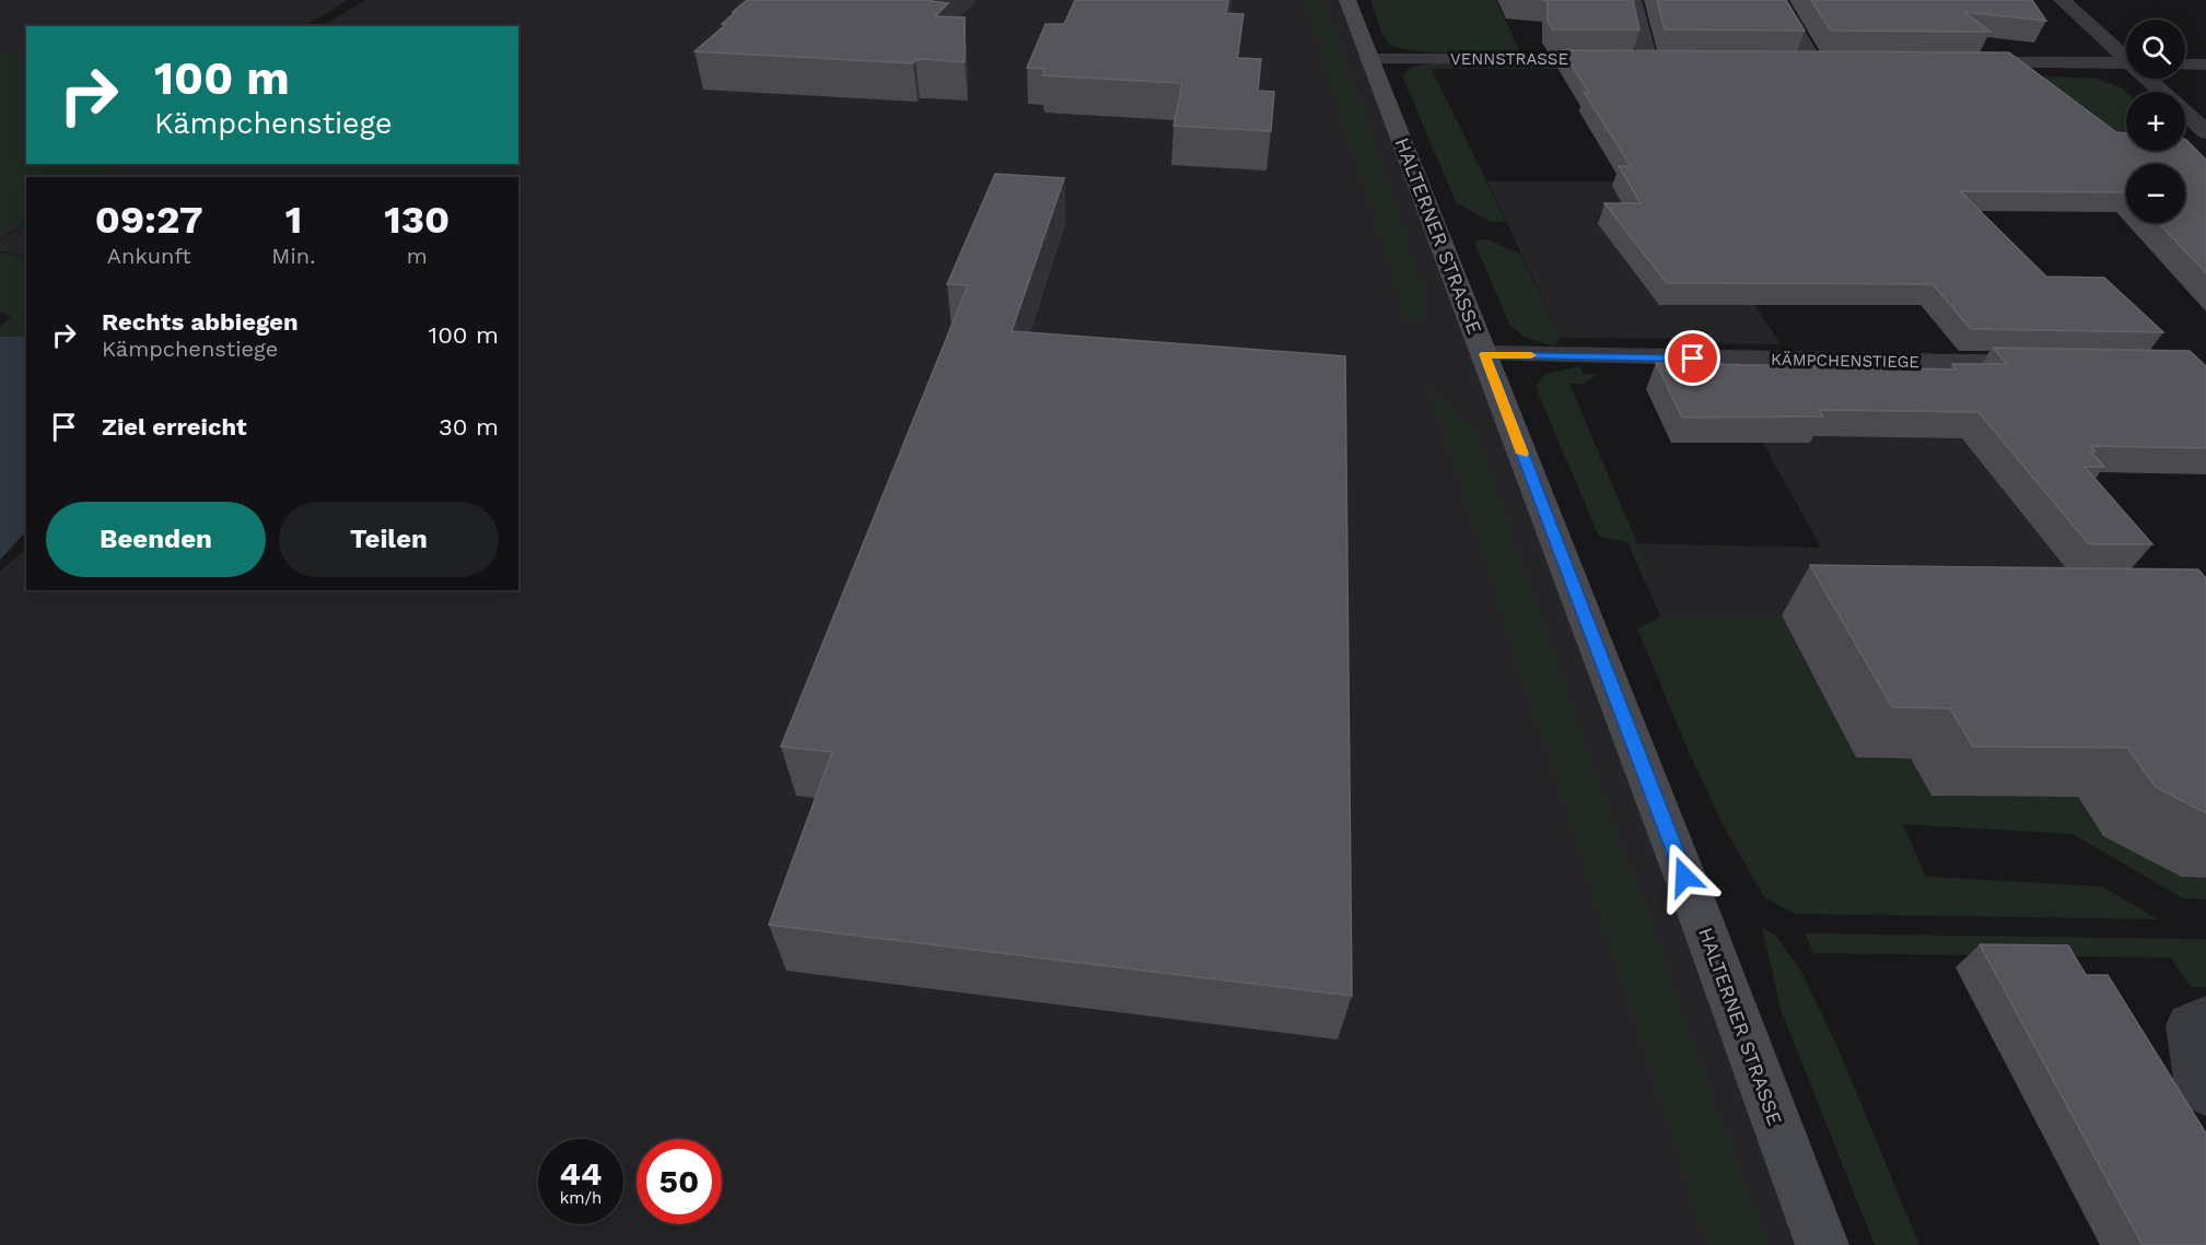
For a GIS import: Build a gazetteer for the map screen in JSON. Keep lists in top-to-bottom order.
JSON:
{
  "streets": {
    "main road": ["HALTERNER STRASSE"],
    "street": ["VENNSTRASSE", "KÄMPCHENSTIEGE"]
  },
  "crossings": [
    ["VENNSTRASSE", "HALTERNER STRASSE"],
    ["HALTERNER STRASSE", "KÄMPCHENSTIEGE"]
  ],
  "page": {
    "map_buttons": ["+", "−"],
    "turn": ["100 m", "Kämpchenstiege"],
    "eta": [
      "09:27",
      "Ankunft",
      "1",
      "Min.",
      "130",
      "m"
    ],
    "list": [
      {
        "name": "Rechts abbiegen",
        "note": "Kämpchenstiege",
        "value": "100 m"
      },
      {
        "name": "Ziel erreicht",
        "value": "30 m"
      }
    ],
    "buttons": ["Beenden", "Teilen"],
    "speed": "44 km/h",
    "limit": "50"
  }
}
